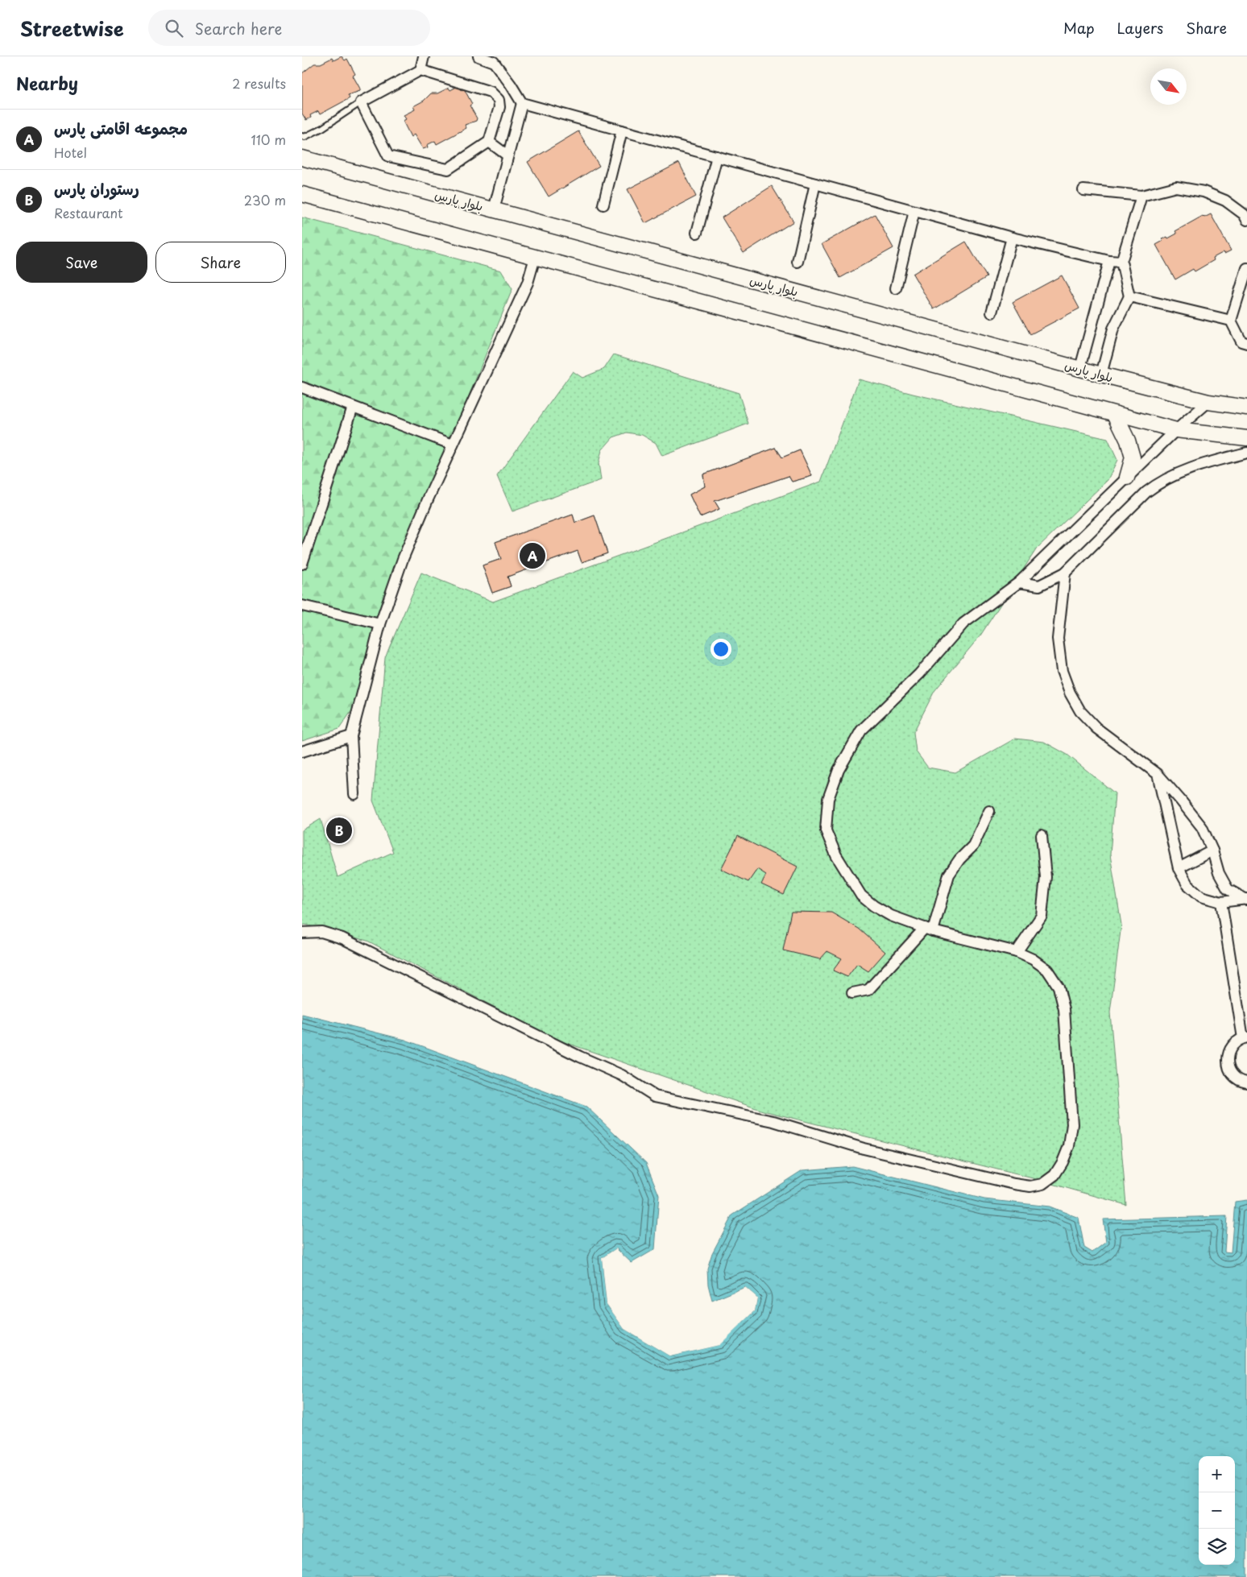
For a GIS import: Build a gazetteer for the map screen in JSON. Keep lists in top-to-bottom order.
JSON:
{
  "streets": {
    "main road": ["بلوار پارس"]
  },
  "north": "bottom right",
  "page": {
    "header": "Streetwise",
    "search": "Search here",
    "nav": ["Map", "Layers", "Share"],
    "heading": ["Nearby", "2 results"],
    "list": [
      {
        "mark": "A",
        "name": "مجموعه اقامتی پارس",
        "note": "Hotel",
        "value": "110 m"
      },
      {
        "mark": "B",
        "name": "رستوران پارس",
        "note": "Restaurant",
        "value": "230 m"
      }
    ],
    "buttons": ["Save", "Share"],
    "pins": ["A", "B"],
    "map_buttons": ["+", "−"]
  }
}
